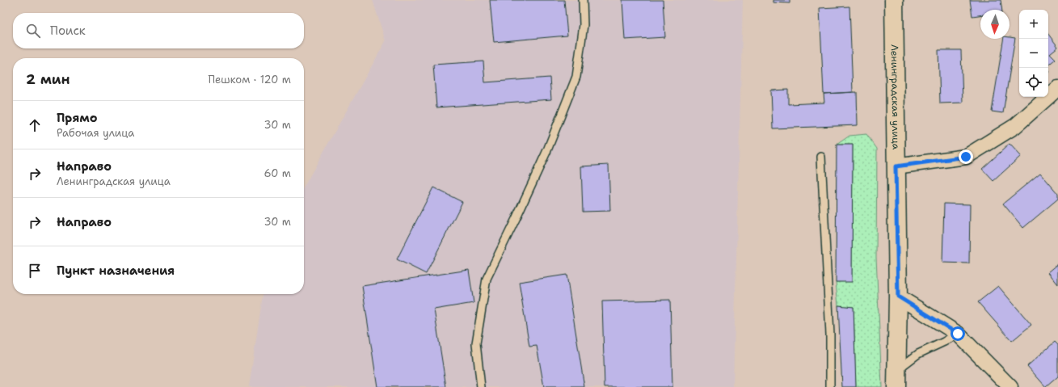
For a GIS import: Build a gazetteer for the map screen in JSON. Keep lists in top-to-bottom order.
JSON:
{
  "streets": {
    "main road": ["Ленинградская улица"]
  },
  "north": "bottom",
  "page": {
    "map_buttons": ["+", "−"],
    "search": "Поиск",
    "heading": ["2 мин", "Пешком · 120 m"],
    "list": [
      ["Прямо", "Рабочая улица", "30 m"],
      ["Направо", "Ленинградская улица", "60 m"],
      ["Направо", "30 m"],
      "Пункт назначения"
    ]
  }
}
